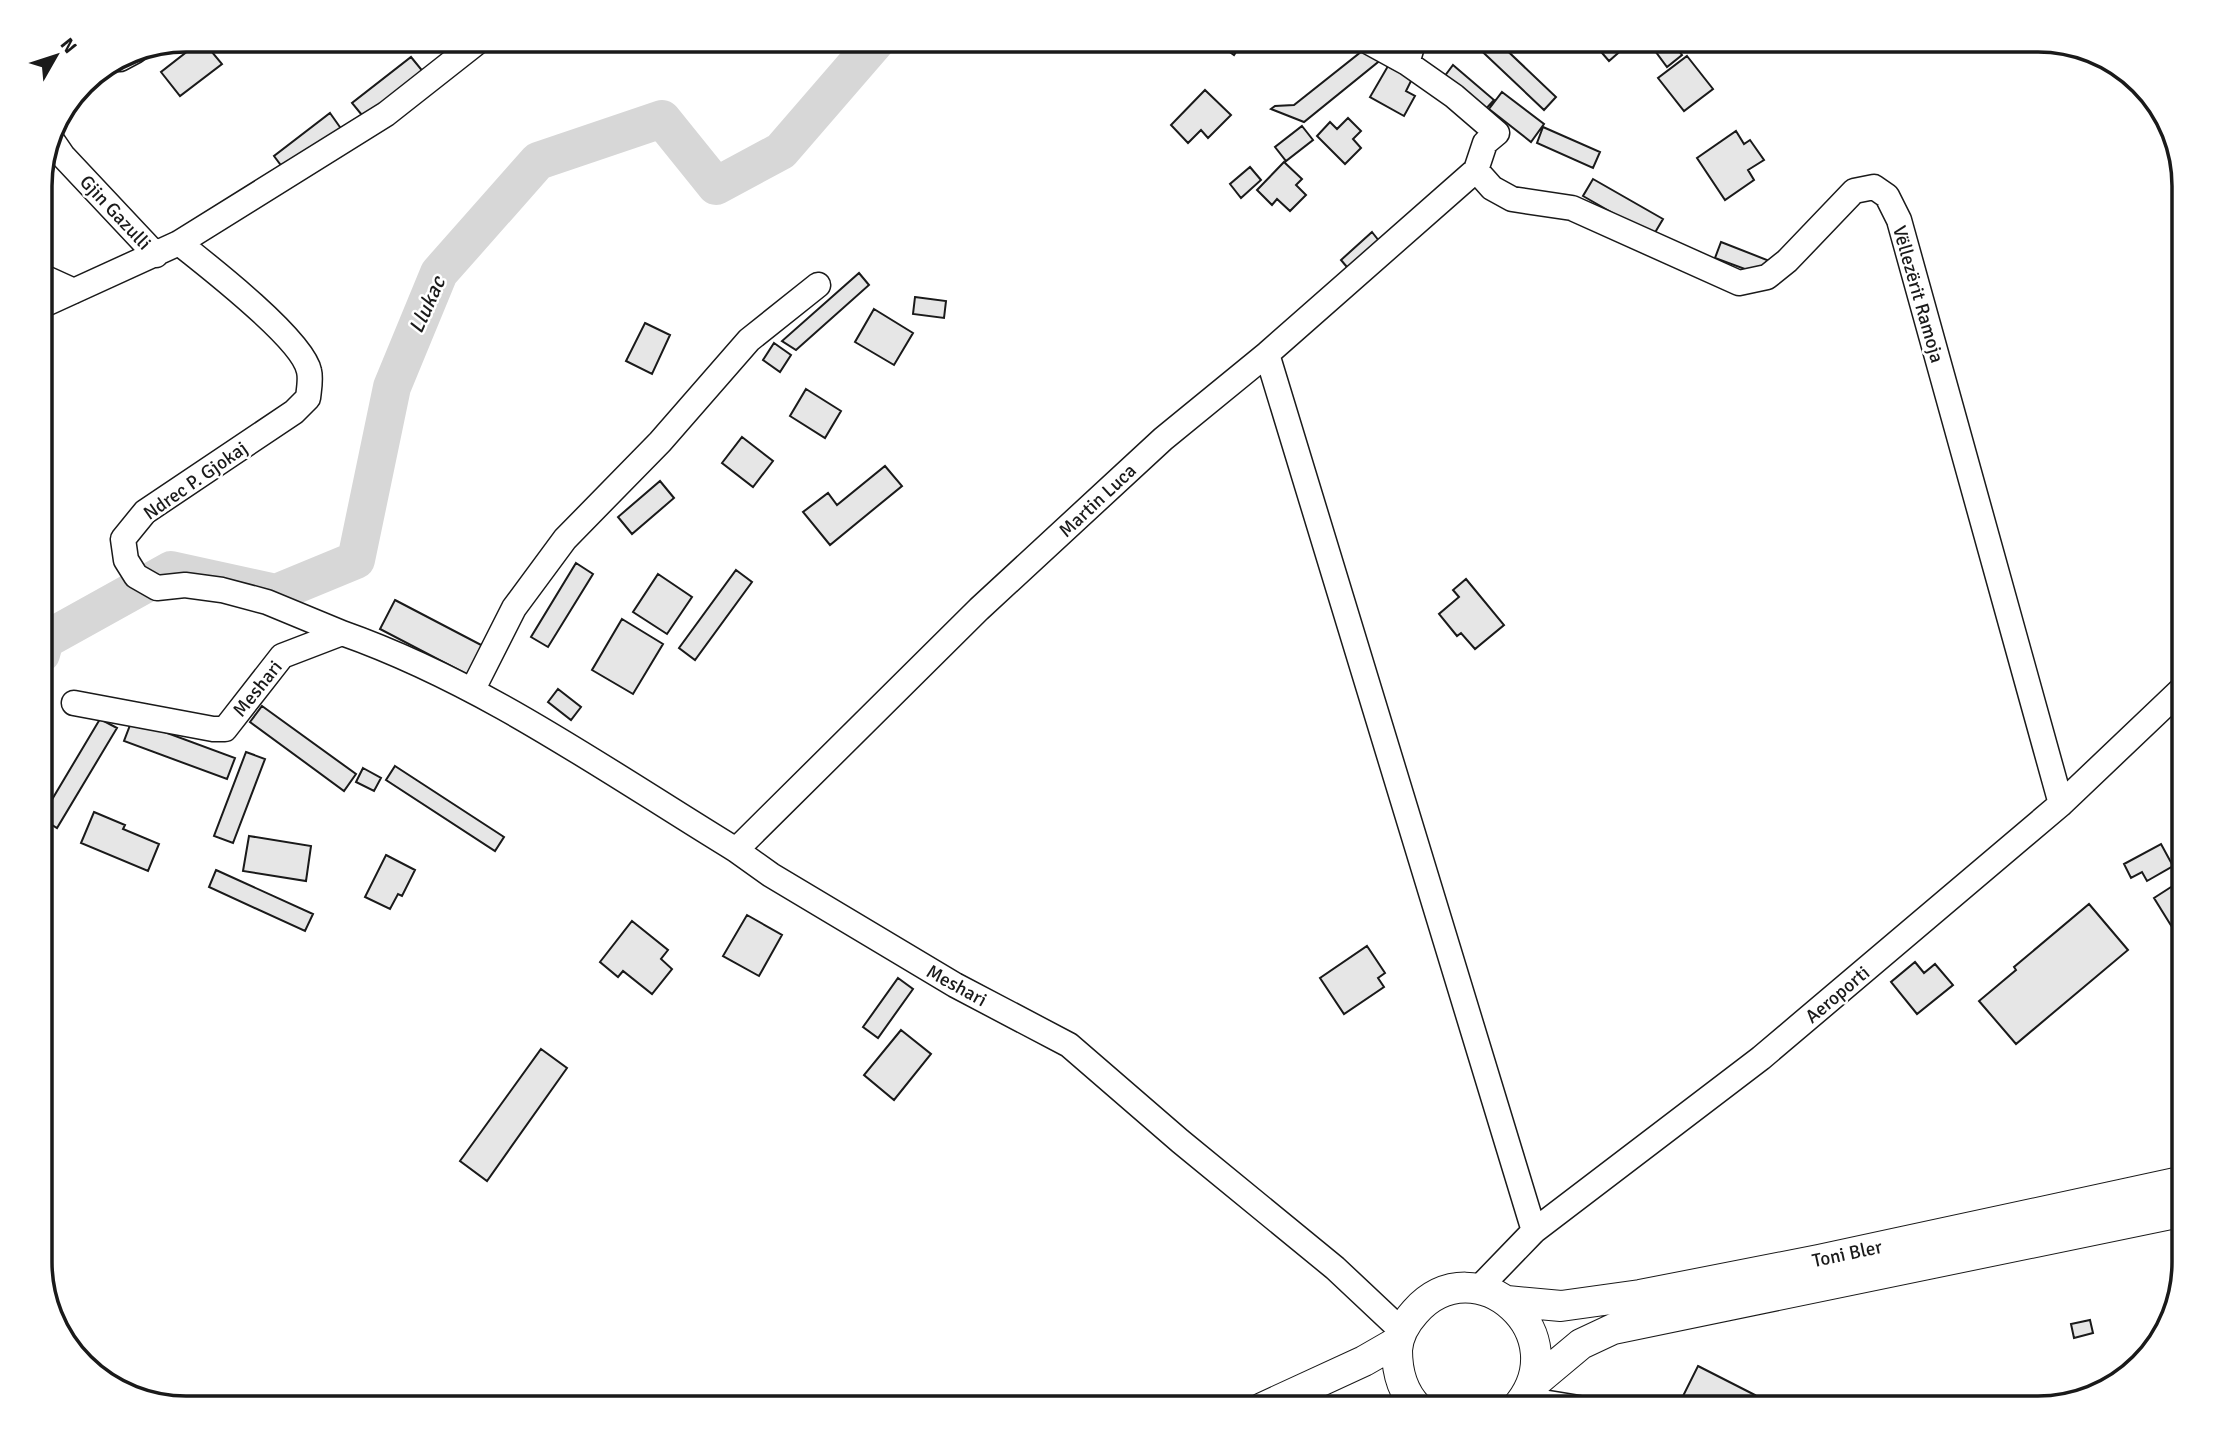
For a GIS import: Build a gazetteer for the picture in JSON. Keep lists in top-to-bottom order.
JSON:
{
  "streets": {
    "main road": ["Toni Bler"],
    "street": [
      "Gjin Gazulli",
      "Vëllezërit Ramoja",
      "Ndrec P. Gjokaj",
      "Martin Luca",
      "Meshari",
      "Aeroporti"
    ]
  },
  "crossings": [
    ["Vëllezërit Ramoja", "Martin Luca"],
    ["Vëllezërit Ramoja", "Aeroporti"],
    ["Ndrec P. Gjokaj", "Meshari"],
    ["Martin Luca", "Meshari"]
  ],
  "water": ["Llukac"],
  "north": "top right"
}
